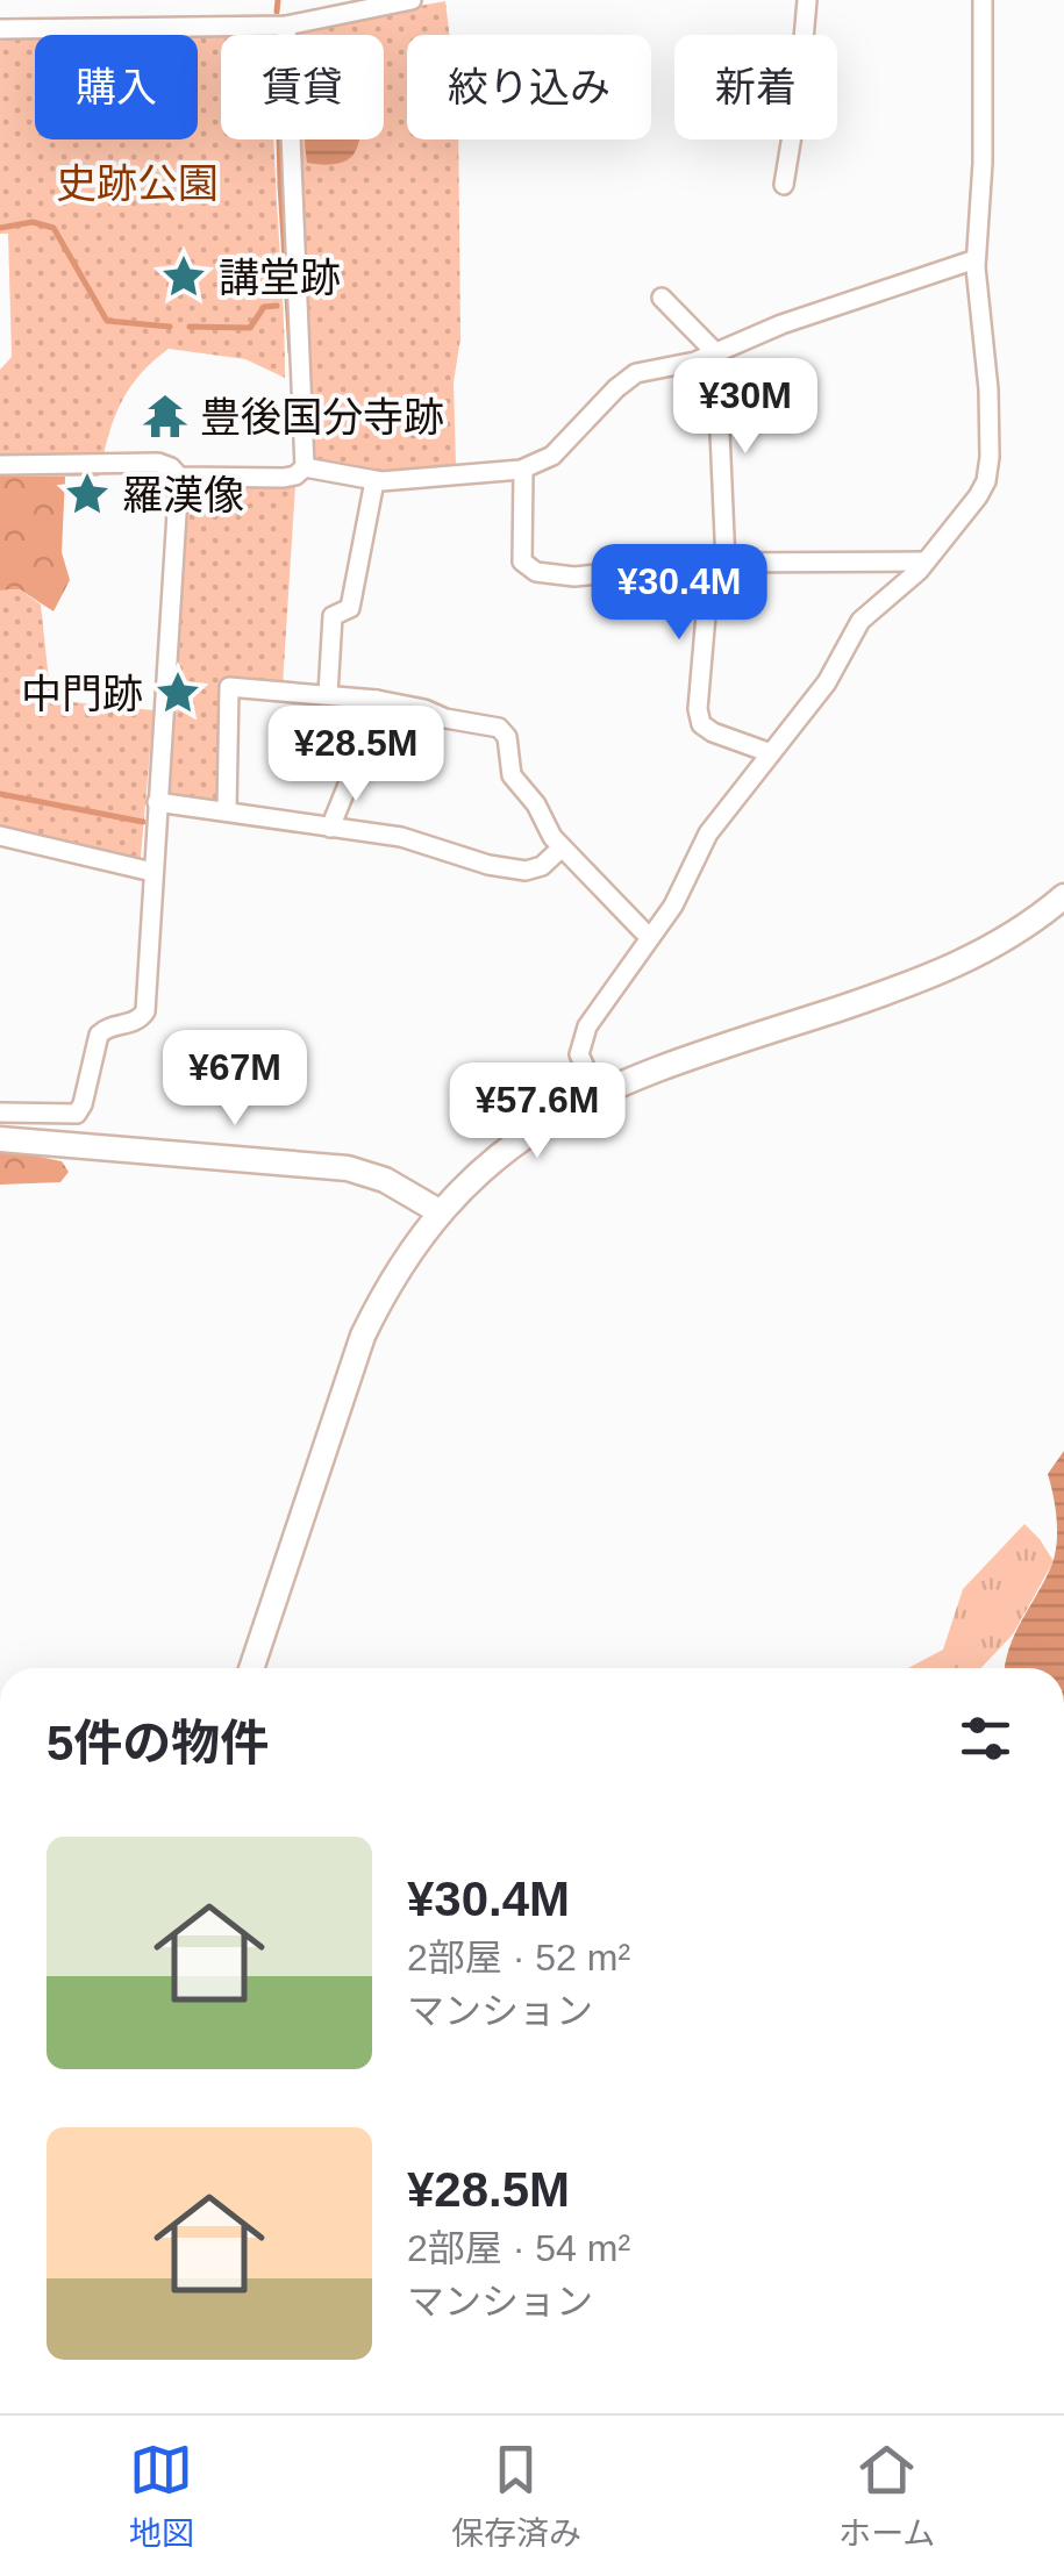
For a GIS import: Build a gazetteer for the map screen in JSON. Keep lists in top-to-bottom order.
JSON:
{
  "parks": ["史跡公園"],
  "places": {
    "place": ["講堂跡", "羅漢像", "中門跡"],
    "temple": ["豊後国分寺跡"]
  },
  "page": {
    "chip": [
      "購入",
      "賃貸",
      "絞り込み",
      "新着"
    ],
    "price": [
      "¥30M",
      "¥30.4M",
      "¥28.5M",
      "¥67M",
      "¥57.6M"
    ],
    "heading": "5件の物件",
    "list": [
      {
        "name": "¥30.4M",
        "note": "2部屋 · 52 m² · マンション"
      },
      {
        "name": "¥28.5M",
        "note": "2部屋 · 54 m² · マンション"
      }
    ],
    "tabs": ["地図", "保存済み", "ホーム"]
  }
}
